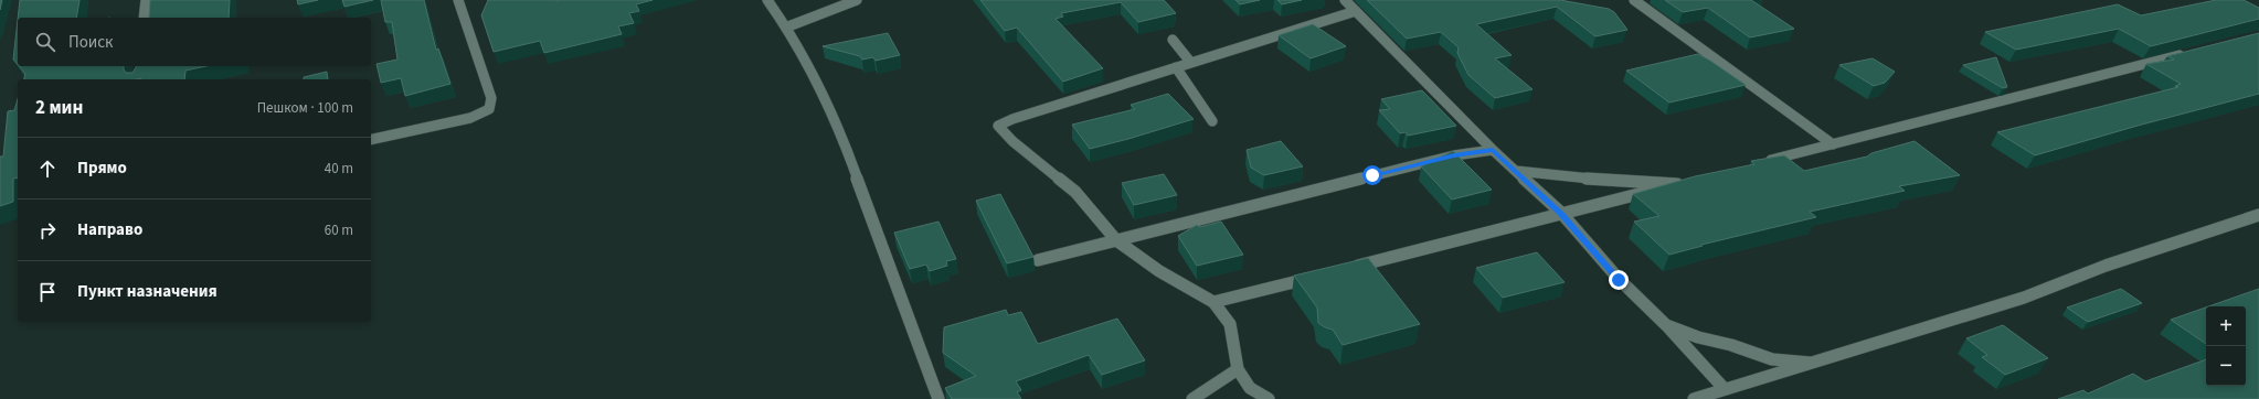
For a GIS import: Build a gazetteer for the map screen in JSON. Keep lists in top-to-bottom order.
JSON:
{
  "page": {
    "search": "Поиск",
    "heading": ["2 мин", "Пешком · 100 m"],
    "list": [
      ["Прямо", "40 m"],
      ["Направо", "60 m"],
      "Пункт назначения"
    ],
    "map_buttons": ["+", "−"]
  }
}
